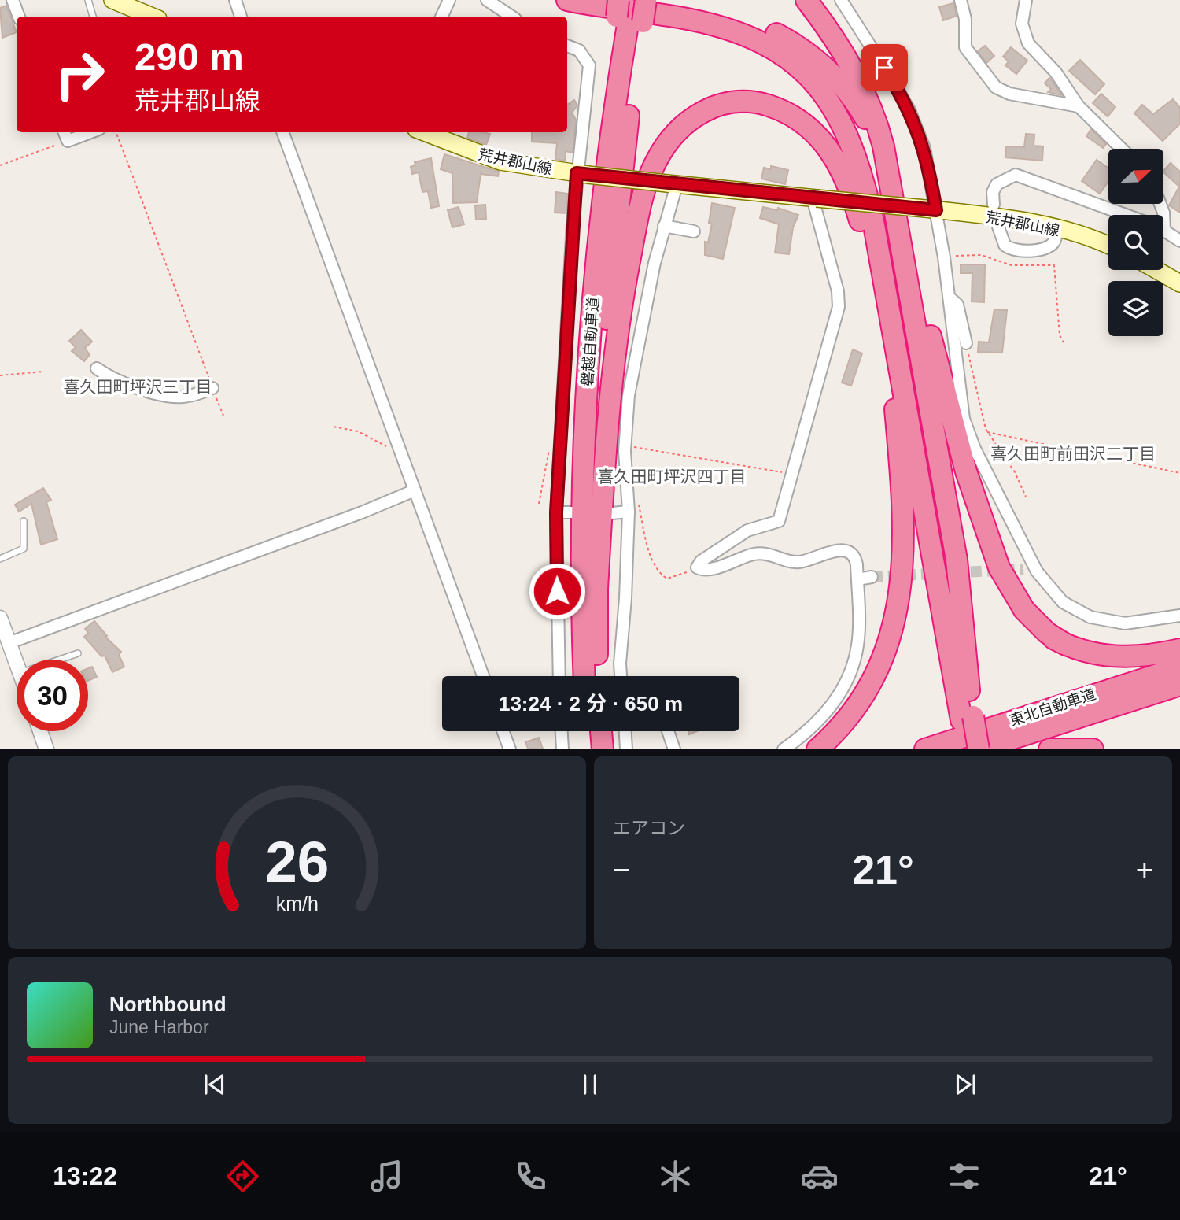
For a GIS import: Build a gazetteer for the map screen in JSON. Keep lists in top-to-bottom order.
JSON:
{
  "streets": {
    "highway": ["磐越自動車道", "東北自動車道"],
    "main road": ["荒井郡山線"]
  },
  "districts": ["喜久田町坪沢三丁目", "喜久田町前田沢二丁目", "喜久田町坪沢四丁目"],
  "north": "top right",
  "page": {
    "turn": ["290 m", "荒井郡山線"],
    "limit": "30",
    "trip": "13:24 · 2 分 · 650 m",
    "tile": "エアコン",
    "heat": ["−", "21°", "+"],
    "song": ["Northbound", "June Harbor"],
    "tabs": ["13:22", "21°"],
    "gauge": ["26", "km/h"]
  }
}
